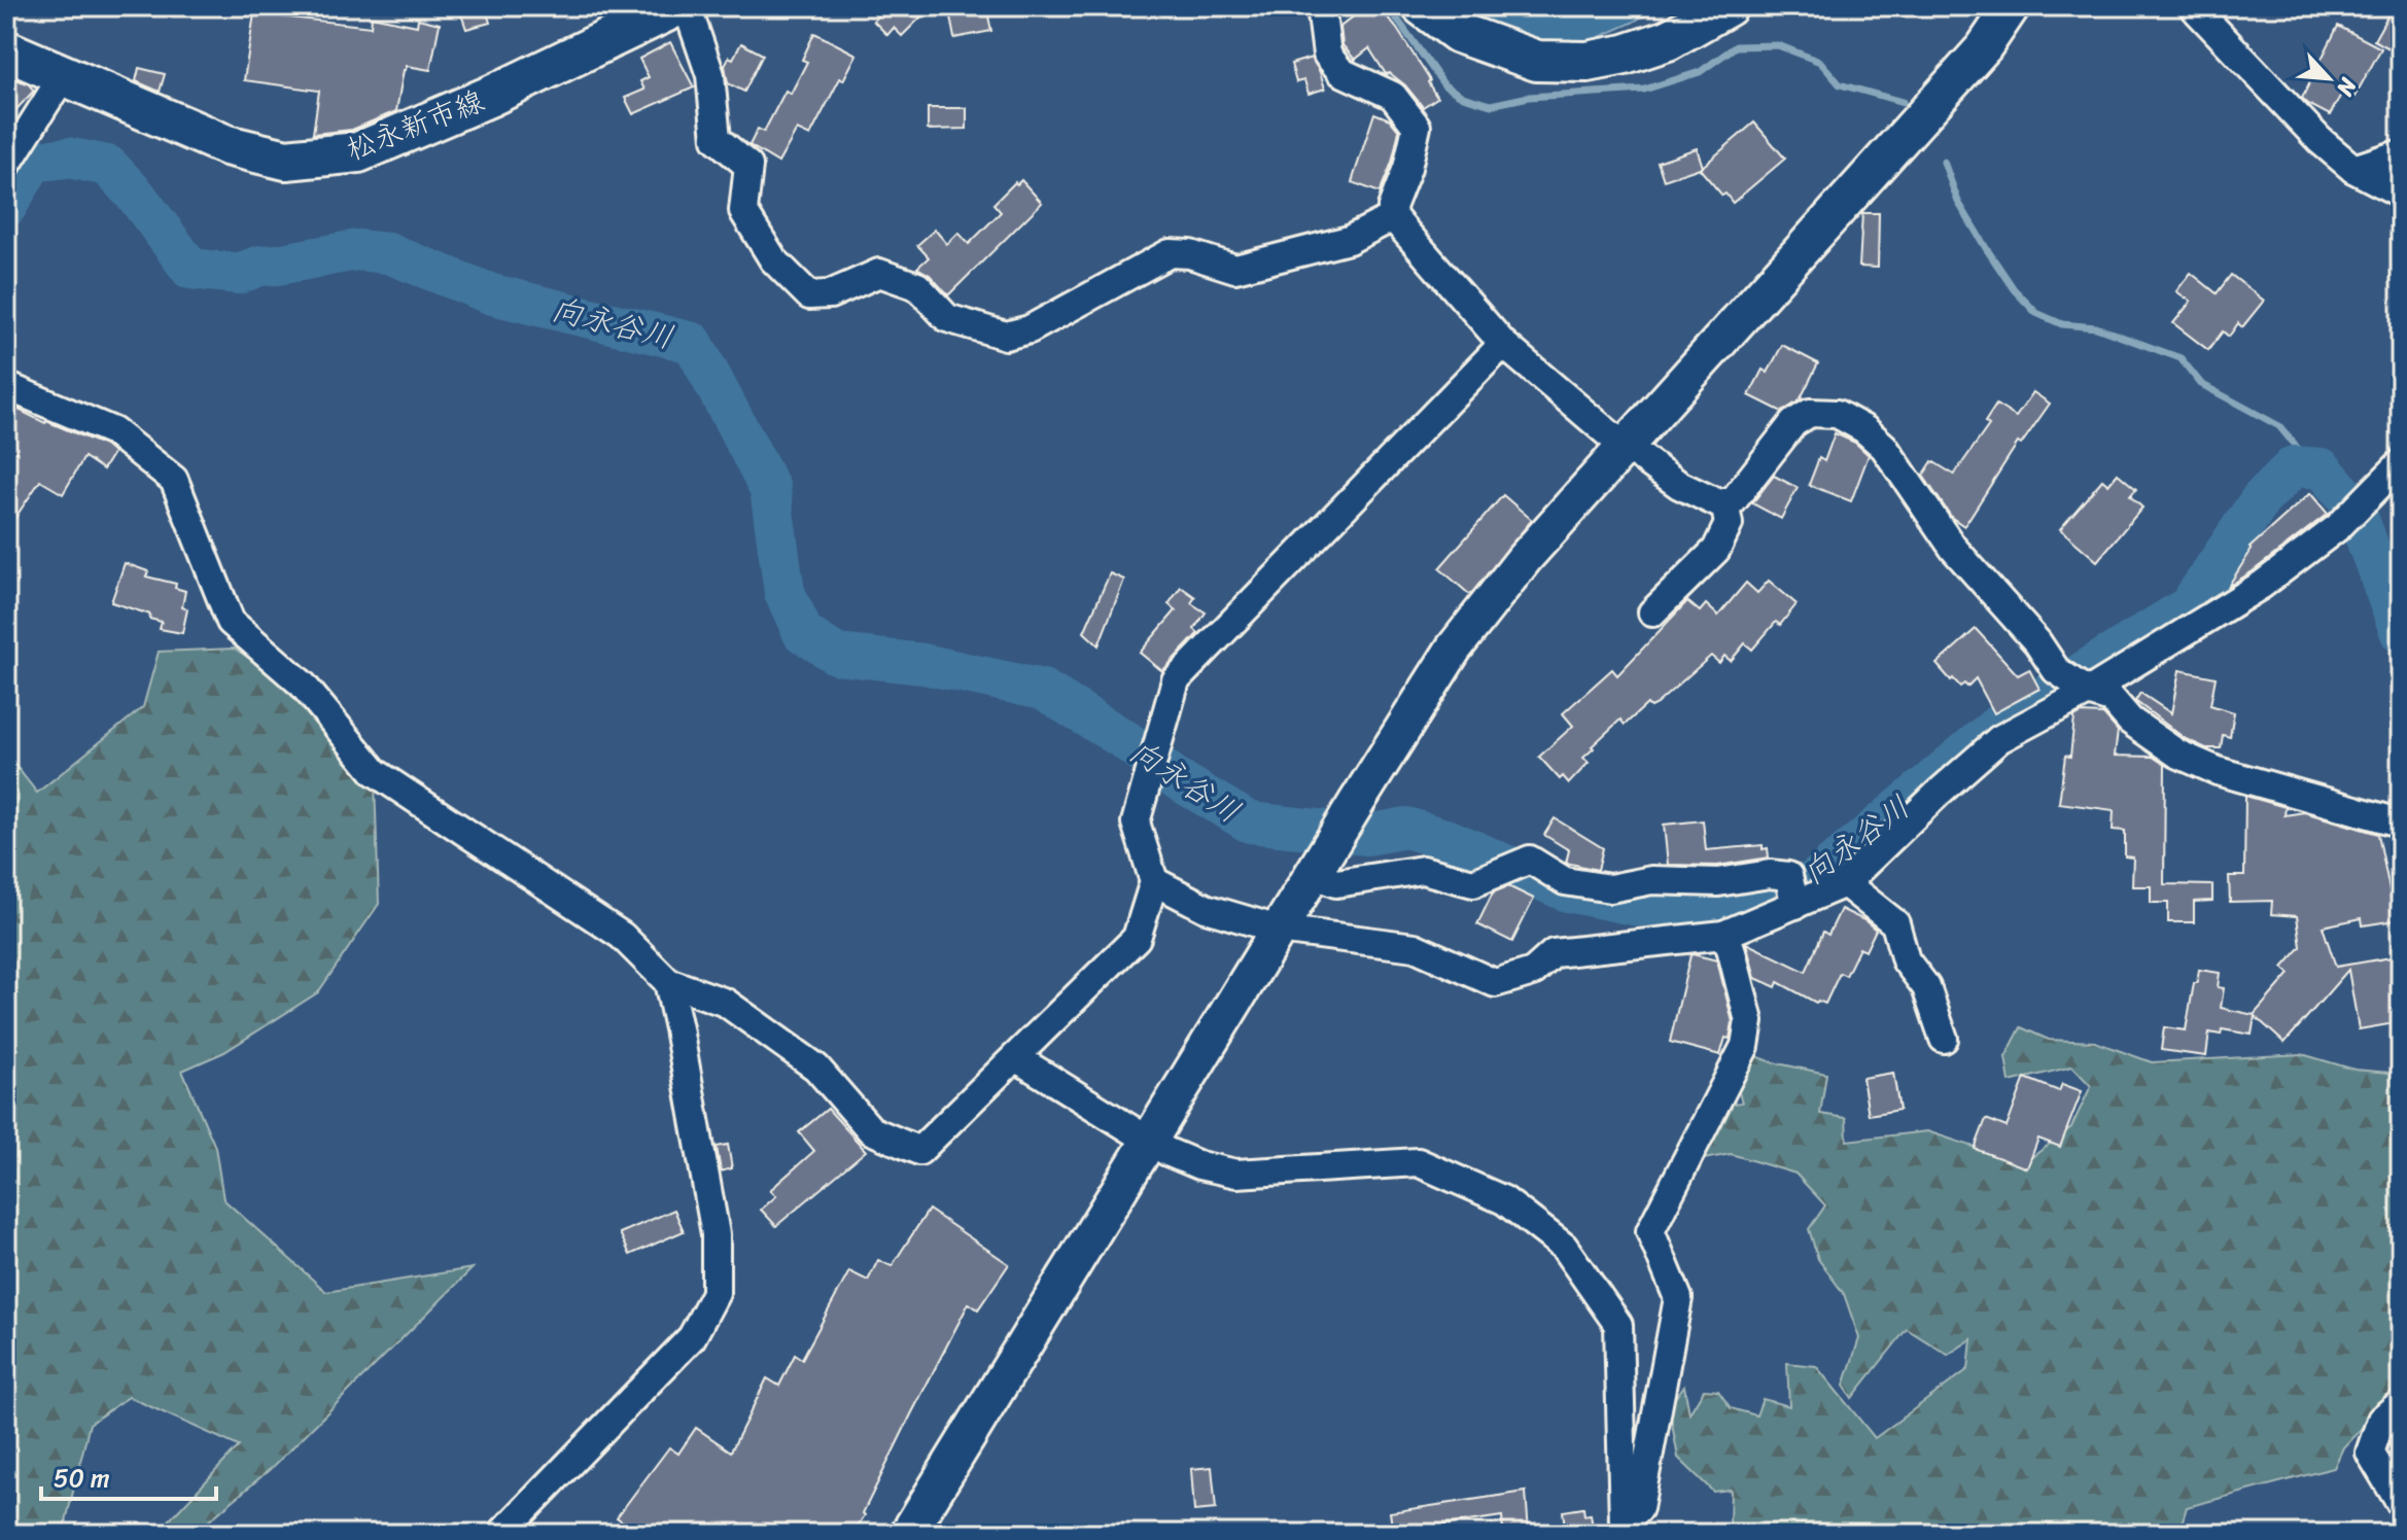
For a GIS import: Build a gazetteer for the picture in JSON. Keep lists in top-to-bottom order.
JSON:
{
  "streets": {
    "main road": ["松永新市線"]
  },
  "water": ["向永谷川"],
  "scale_bar": "50 m",
  "north": "bottom right"
}
